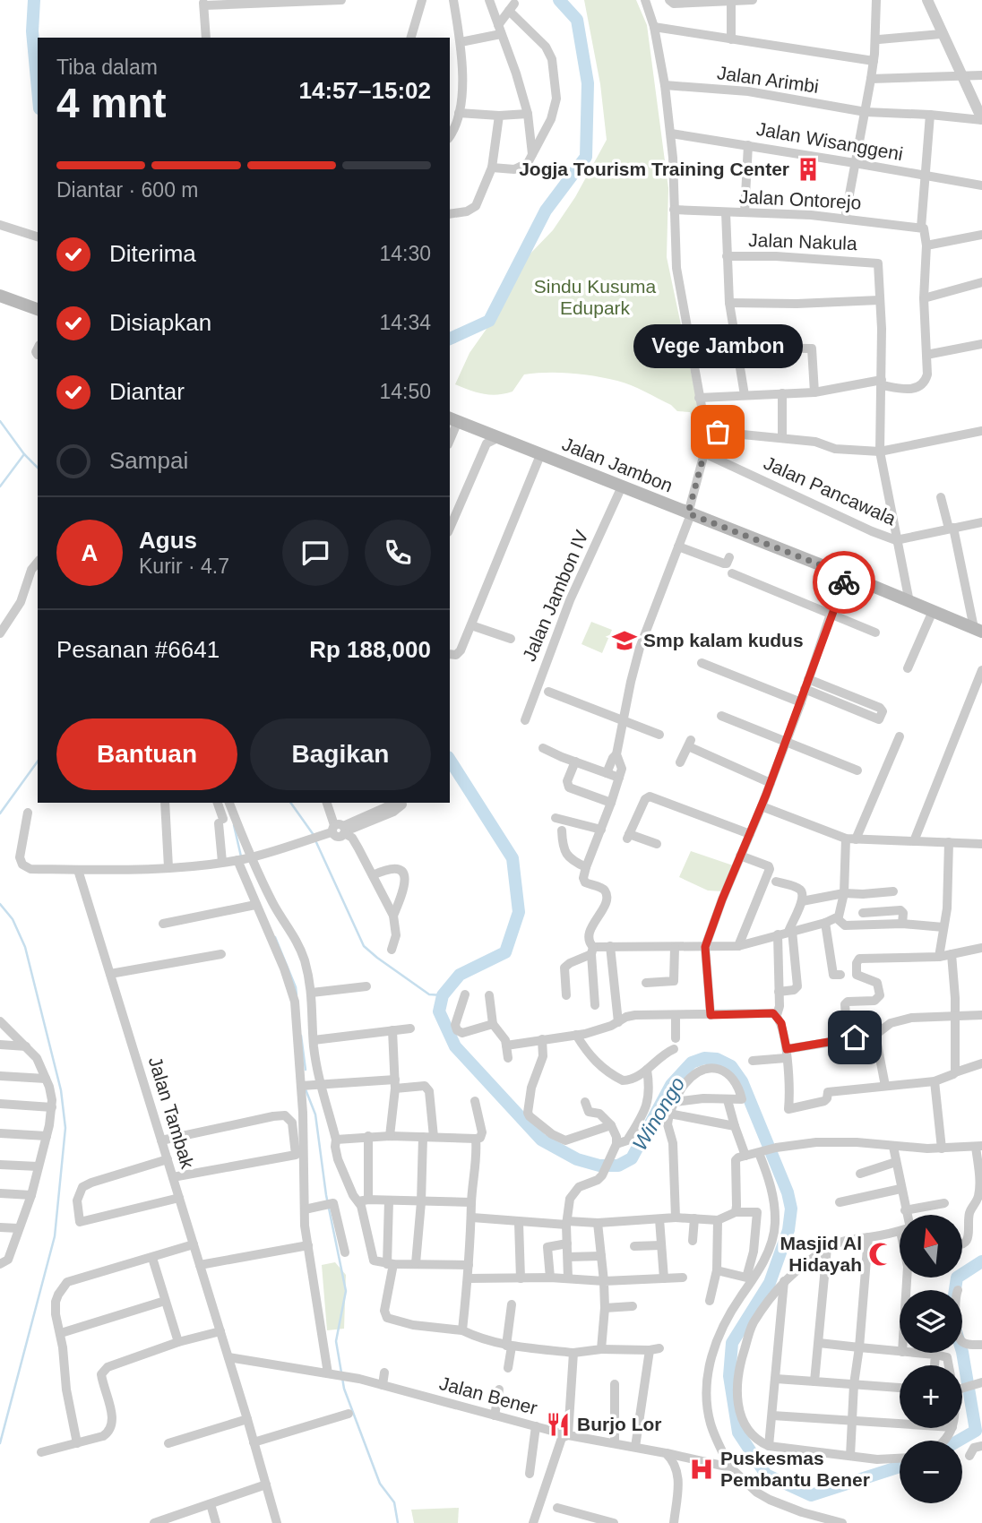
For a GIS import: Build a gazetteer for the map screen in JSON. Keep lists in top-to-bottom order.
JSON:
{
  "streets": {
    "main road": ["Jalan Jambon"],
    "street": [
      "Jalan Arimbi",
      "Jalan Wisanggeni",
      "Jalan Ontorejo",
      "Jalan Nakula",
      "Jalan Pancawala",
      "Jalan Jambon IV",
      "Jalan Tambak",
      "Jalan Bener"
    ]
  },
  "crossings": [
    ["Jalan Jambon", "Jalan Jambon IV"],
    ["Jalan Tambak", "Jalan Bener"]
  ],
  "water": ["Winongo"],
  "parks": ["Sindu Kusuma Edupark"],
  "places": {
    "building": ["Jogja Tourism Training Center"],
    "other": ["Vege Jambon"],
    "school or university": ["Smp kalam kudus"],
    "mosque": ["Masjid Al Hidayah"],
    "restaurant": ["Burjo Lor"],
    "hospital": ["Puskesmas Pembantu Bener"]
  },
  "north": "top",
  "page": {
    "heading": ["4 mnt", "Tiba dalam", "14:57–15:02"],
    "panel": [
      "Agus",
      "Kurir · 4.7",
      "Pesanan #6641",
      "Rp 188,000"
    ],
    "bar": "Diantar · 600 m",
    "list": [
      ["Diterima", "14:30"],
      ["Disiapkan", "14:34"],
      ["Diantar", "14:50"],
      "Sampai"
    ],
    "bubble": "Vege Jambon",
    "round": "A",
    "buttons": ["Bantuan", "Bagikan"],
    "map_buttons": ["+", "−"]
  }
}
